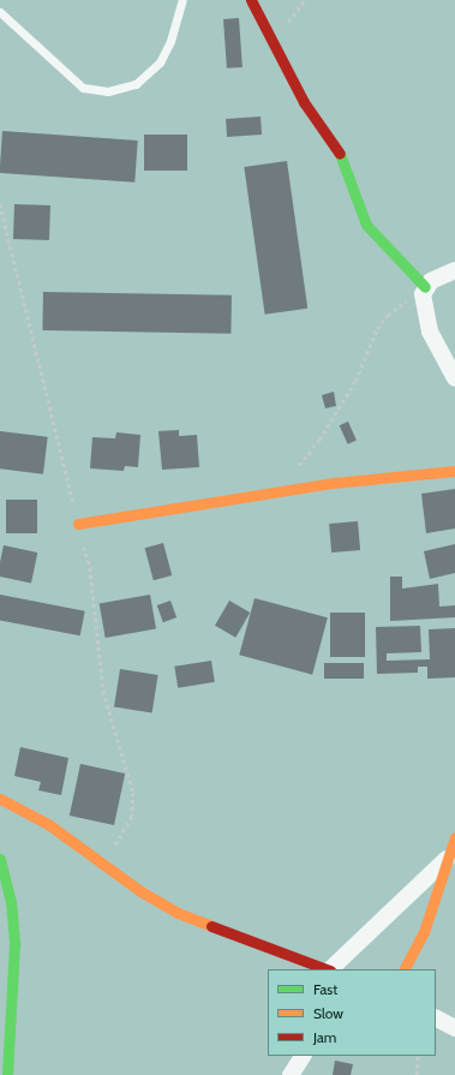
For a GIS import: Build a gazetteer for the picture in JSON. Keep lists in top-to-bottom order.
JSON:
{
  "legend": ["Fast", "Slow", "Jam"]
}
